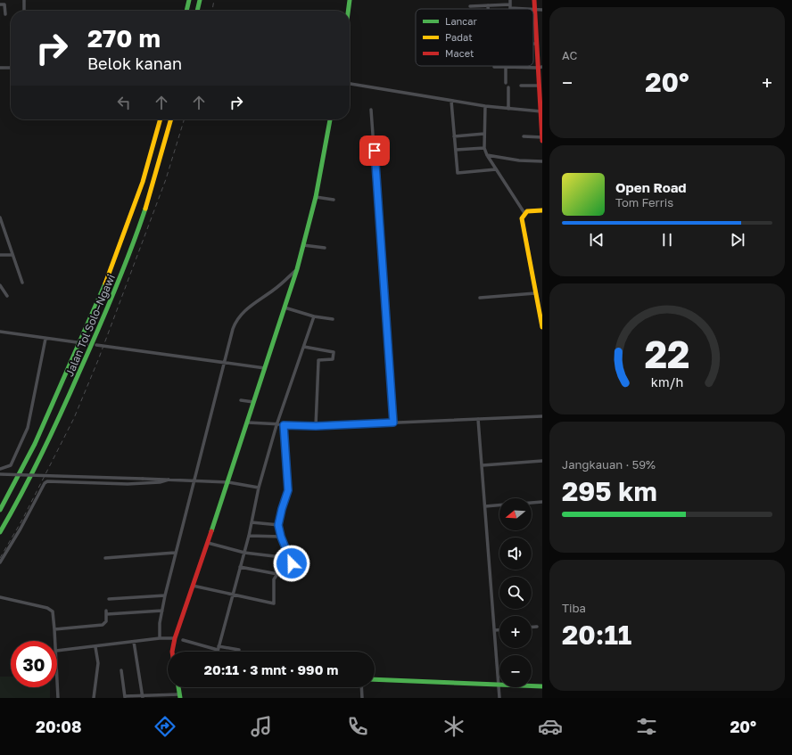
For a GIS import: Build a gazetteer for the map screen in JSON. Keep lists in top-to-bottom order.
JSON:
{
  "streets": {
    "main road": ["Jalan Tol Solo–Ngawi"]
  },
  "legend": ["Lancar", "Padat", "Macet"],
  "north": "left",
  "page": {
    "tile": [
      "AC",
      ["Jangkauan · 59%", "295 km"],
      ["Tiba", "20:11"]
    ],
    "turn": ["270 m", "Belok kanan"],
    "heat": ["−", "20°", "+"],
    "song": ["Open Road", "Tom Ferris"],
    "map_buttons": ["+", "−"],
    "limit": "30",
    "trip": "20:11 · 3 mnt · 990 m",
    "tabs": ["20:08", "20°"],
    "gauge": ["22", "km/h"]
  }
}
